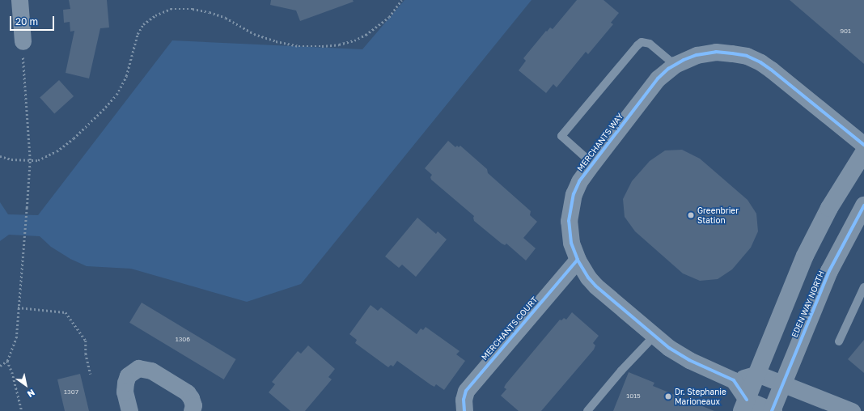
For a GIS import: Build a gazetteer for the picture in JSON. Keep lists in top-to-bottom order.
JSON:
{
  "streets": {
    "street": ["MERCHANTS WAY", "EDEN WAY NORTH", "MERCHANTS COURT"]
  },
  "crossings": [
    ["MERCHANTS WAY", "MERCHANTS COURT"]
  ],
  "places": ["Greenbrier Station", "Dr. Stephanie Marioneaux"],
  "house_numbers": [
    "901",
    "1306",
    "1307",
    "1015"
  ],
  "scale_bar": "20 m",
  "north": "bottom right"
}
